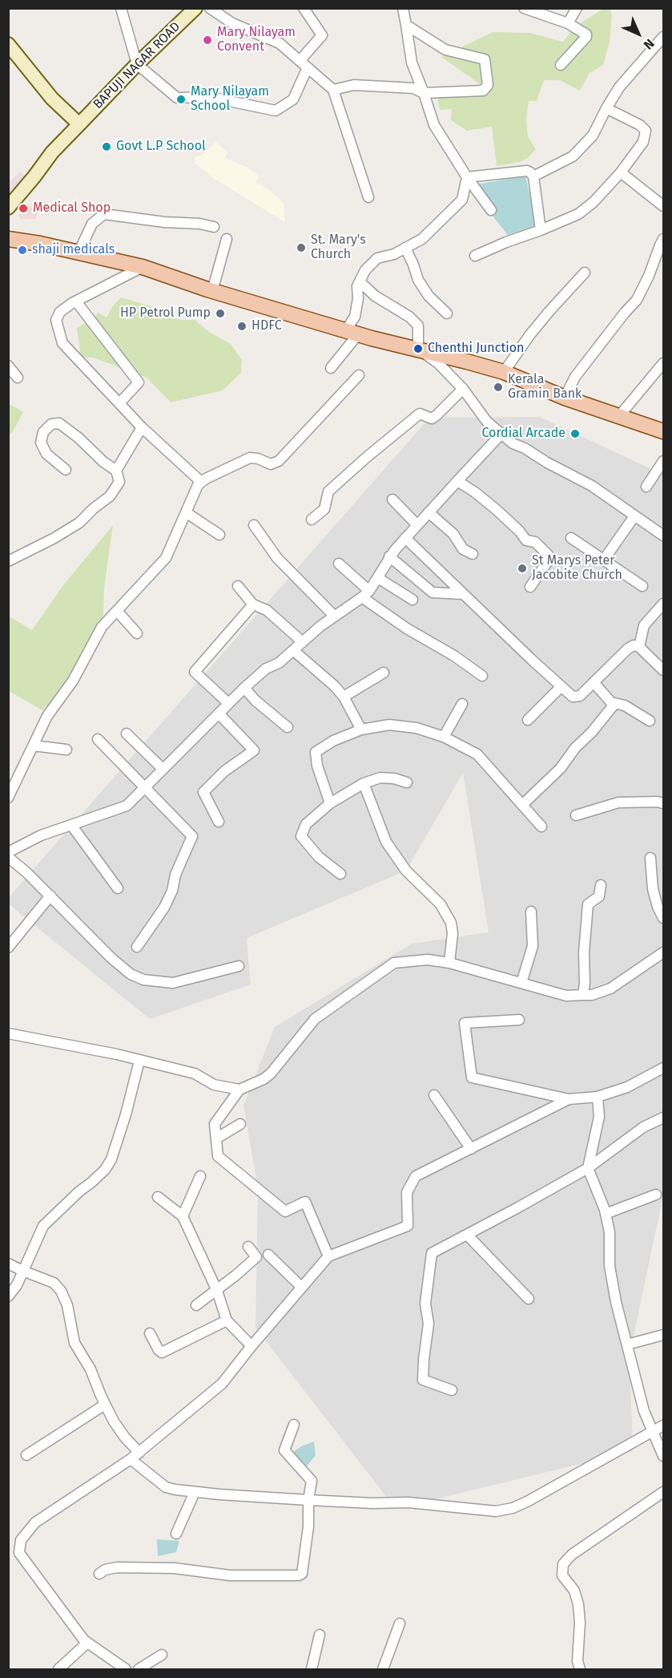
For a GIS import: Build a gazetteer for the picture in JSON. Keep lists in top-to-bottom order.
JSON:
{
  "streets": {
    "street": ["BAPUJI NAGAR ROAD"]
  },
  "places": [
    "Mary Nilayam Convent",
    "Mary Nilayam School",
    "Govt L.P School",
    "Medical Shop",
    "St. Mary's Church",
    "shaji medicals",
    "HP Petrol Pump",
    "HDFC",
    "Chenthi Junction",
    "Kerala Gramin Bank",
    "Cordial Arcade",
    "St Marys Peter Jacobite Church"
  ],
  "north": "bottom right"
}
